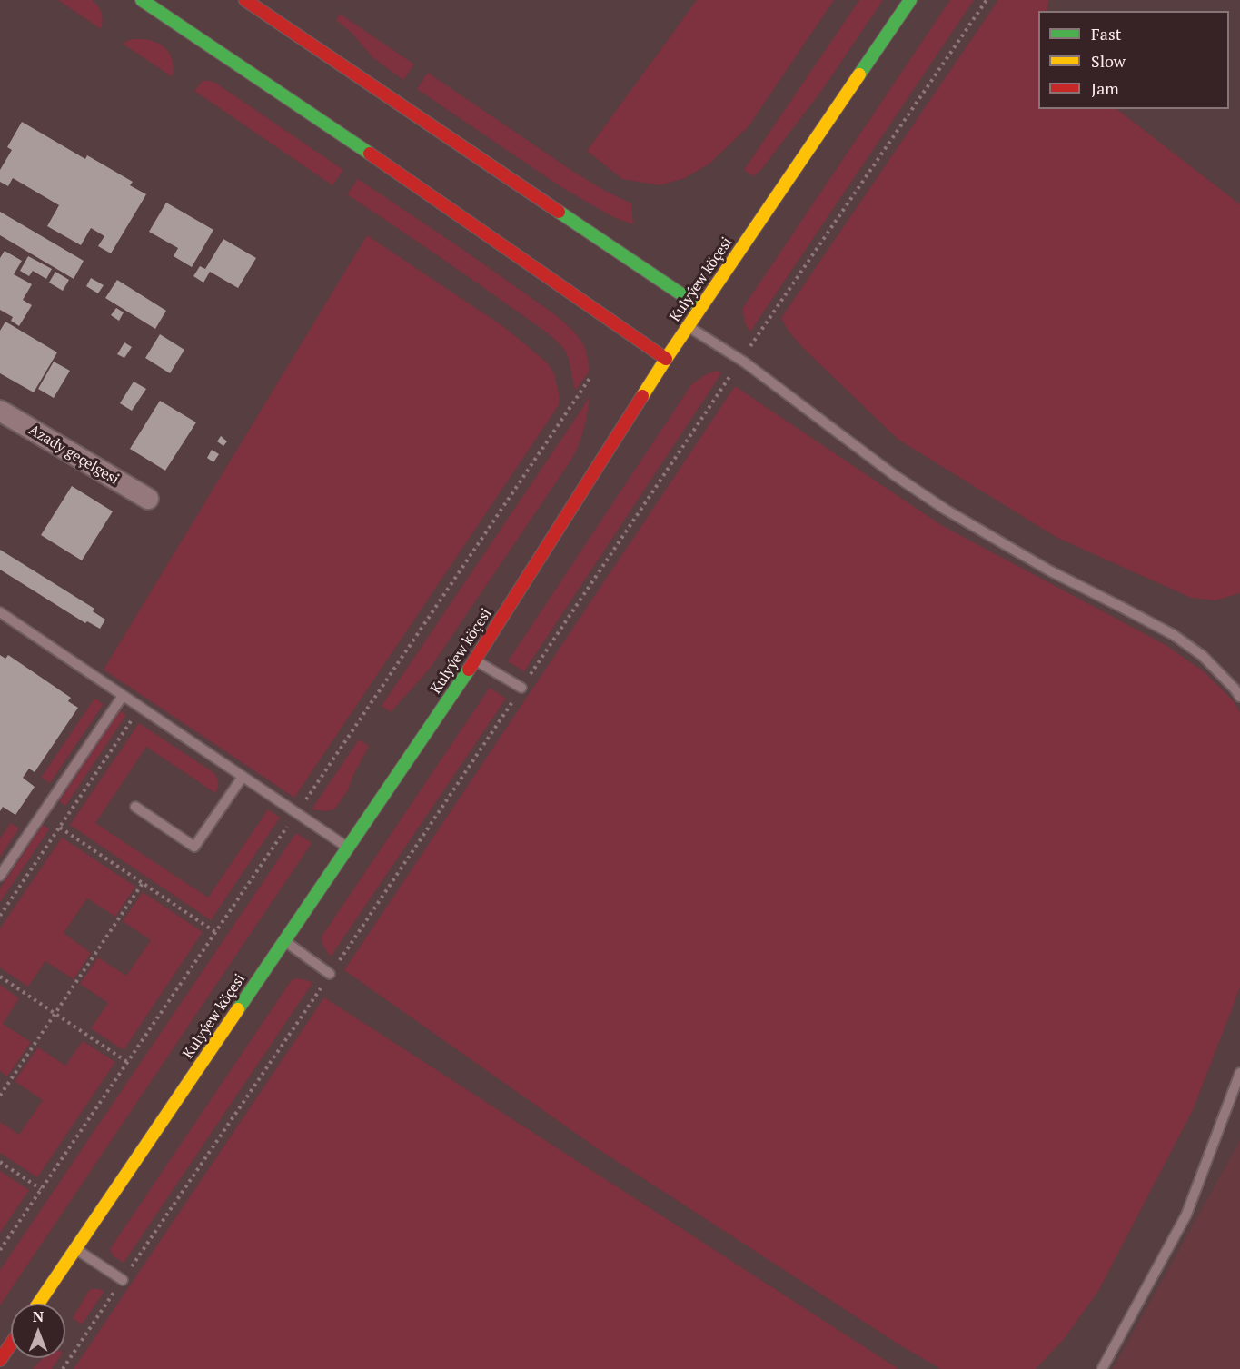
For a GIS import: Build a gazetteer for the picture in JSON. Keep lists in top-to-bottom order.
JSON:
{
  "streets": {
    "street": ["Kulyýew köçesi", "Azady geçelgesi"]
  },
  "legend": ["Fast", "Slow", "Jam"],
  "north": "top"
}
